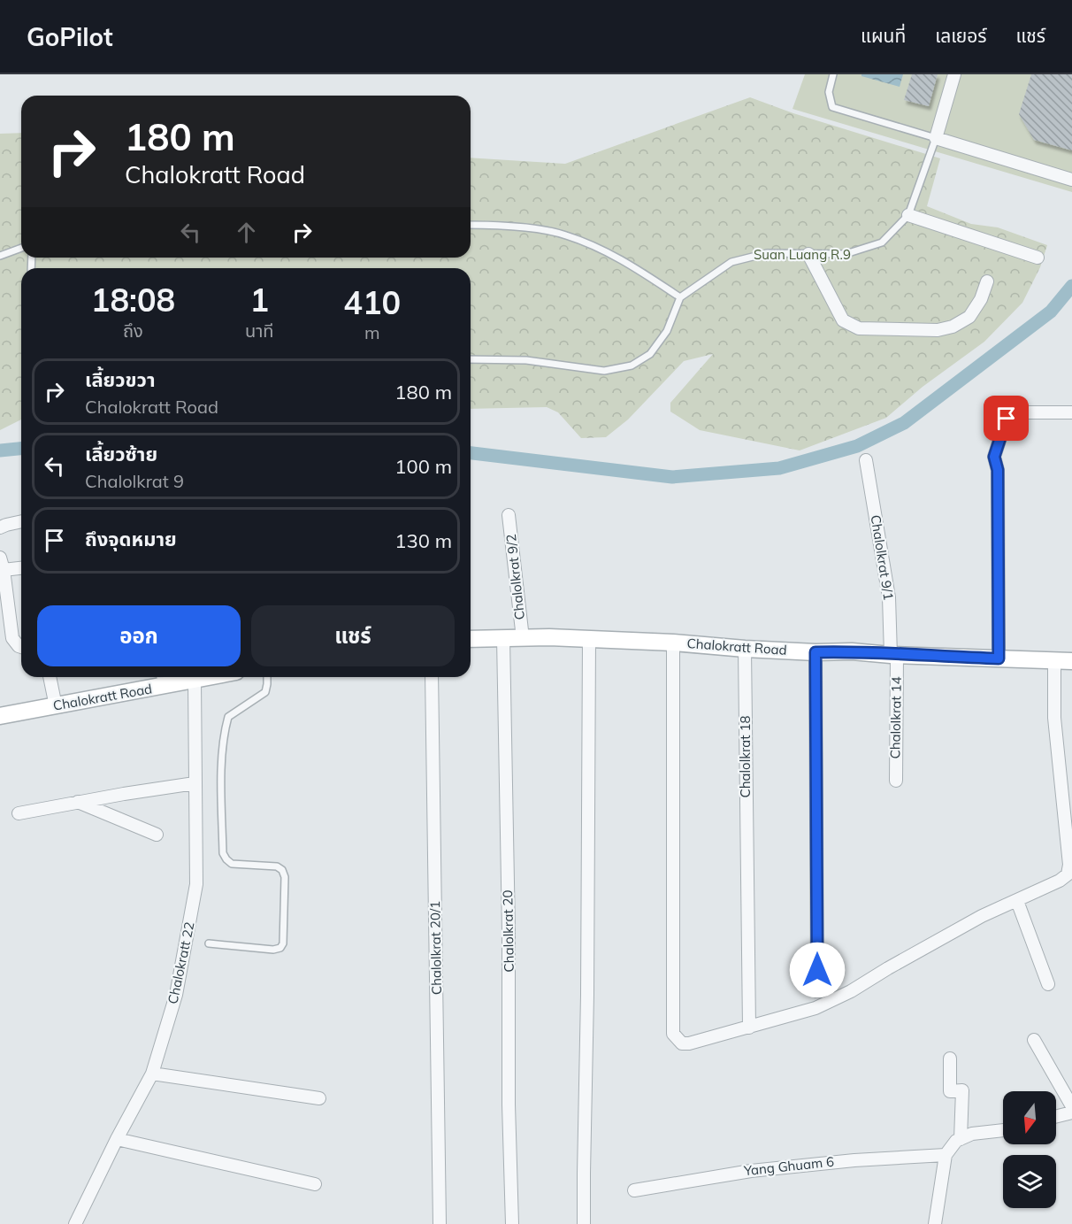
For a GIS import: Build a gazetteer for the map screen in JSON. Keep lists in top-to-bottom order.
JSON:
{
  "streets": {
    "street": [
      "Chalolkrat 9/1",
      "Chalolkrat 9/2",
      "Chalokratt Road",
      "Chalolkrat 14",
      "Chalolkrat 18",
      "Chalolkrat 20",
      "Chalolkrat 20/1",
      "Chalokratt 22",
      "Yang Ghuam 6"
    ]
  },
  "crossings": [
    ["Chalolkrat 9/1", "Chalokratt Road"],
    ["Chalolkrat 9/1", "Chalolkrat 14"],
    ["Chalolkrat 9/2", "Chalokratt Road"],
    ["Chalokratt Road", "Chalolkrat 14"],
    ["Chalokratt Road", "Chalolkrat 18"],
    ["Chalokratt Road", "Chalolkrat 20"],
    ["Chalokratt Road", "Chalokratt 22"]
  ],
  "parks": ["Suan Luang R.9"],
  "north": "bottom",
  "page": {
    "header": "GoPilot",
    "nav": ["แผนที่", "เลเยอร์", "แชร์"],
    "turn": ["180 m", "Chalokratt Road"],
    "eta": [
      "18:08",
      "ถึง",
      "1",
      "นาที",
      "410",
      "m"
    ],
    "list": [
      {
        "name": "เลี้ยวขวา",
        "note": "Chalokratt Road",
        "value": "180 m"
      },
      {
        "name": "เลี้ยวซ้าย",
        "note": "Chalolkrat 9",
        "value": "100 m"
      },
      {
        "name": "ถึงจุดหมาย",
        "value": "130 m"
      }
    ],
    "buttons": ["ออก", "แชร์"]
  }
}
